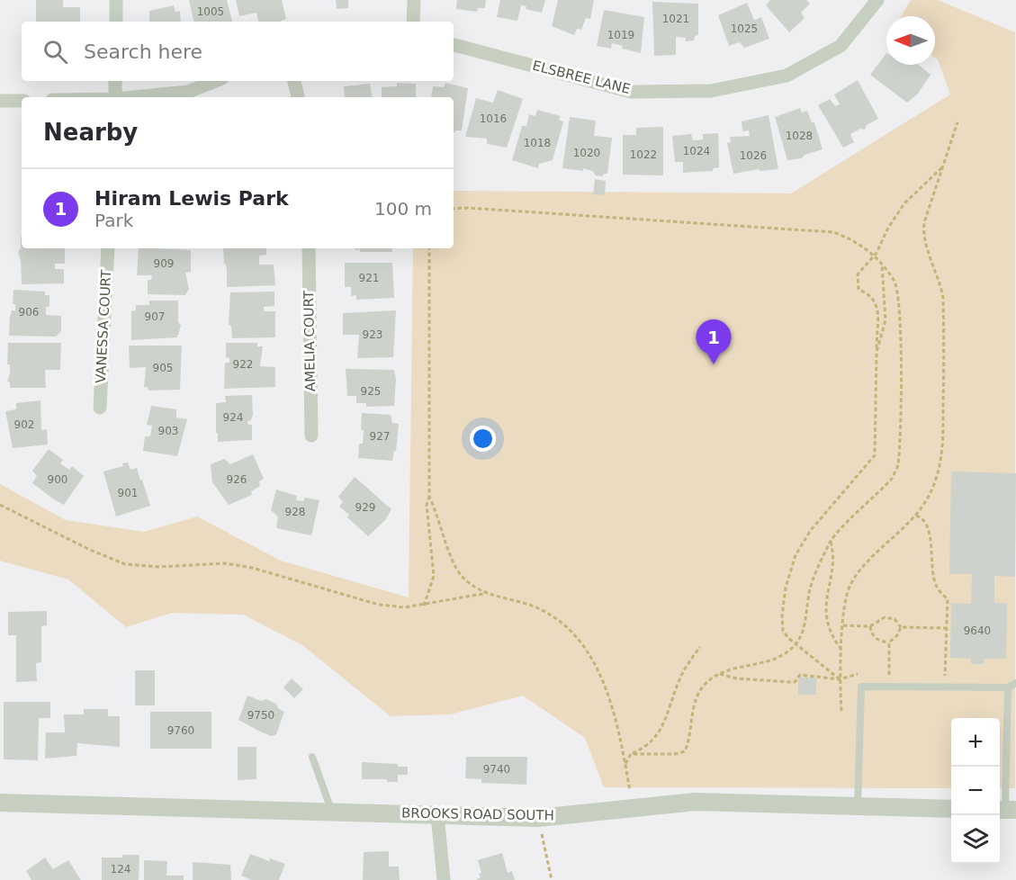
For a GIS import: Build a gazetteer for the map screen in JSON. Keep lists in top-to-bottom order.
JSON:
{
  "streets": {
    "street": [
      "ELSBREE LANE",
      "VANESSA COURT",
      "AMELIA COURT",
      "BROOKS ROAD SOUTH"
    ]
  },
  "house_numbers": [
    "1005",
    "1021",
    "1025",
    "1019",
    "1016",
    "1028",
    "1018",
    "1024",
    "1020",
    "1022",
    "1026",
    "909",
    "921",
    "906",
    "907",
    "923",
    "922",
    "905",
    "925",
    "924",
    "902",
    "903",
    "927",
    "900",
    "926",
    "901",
    "929",
    "928",
    "9640",
    "9750",
    "9760",
    "9740",
    "124"
  ],
  "north": "left",
  "page": {
    "search": "Search here",
    "heading": "Nearby",
    "list": [
      {
        "mark": "1",
        "name": "Hiram Lewis Park",
        "note": "Park",
        "value": "100 m"
      }
    ],
    "pins": "1",
    "map_buttons": ["+", "−"]
  }
}
